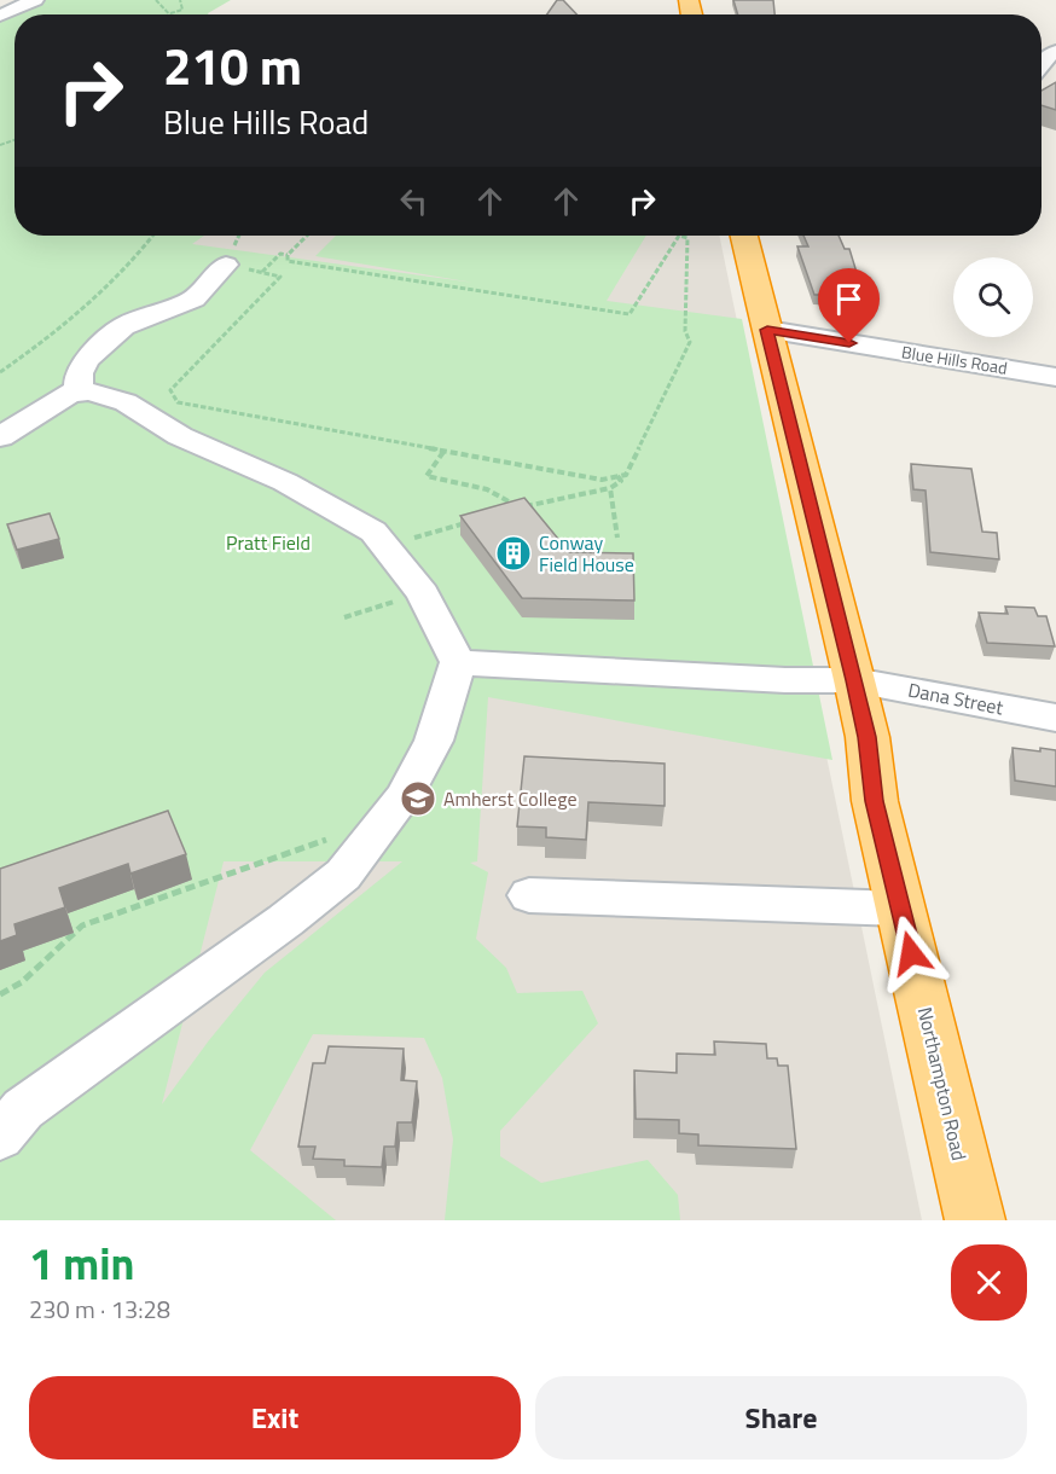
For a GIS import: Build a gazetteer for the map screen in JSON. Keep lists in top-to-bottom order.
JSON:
{
  "streets": {
    "highway": ["Northampton Road"],
    "street": ["Blue Hills Road", "Dana Street"]
  },
  "crossings": [
    ["Blue Hills Road", "Northampton Road"],
    ["Dana Street", "Northampton Road"]
  ],
  "parks": ["Pratt Field"],
  "places": {
    "building": ["Conway Field House"],
    "school or university": ["Amherst College"]
  },
  "page": {
    "turn": ["210 m", "Blue Hills Road"],
    "heading": ["1 min", "230 m · 13:28"],
    "buttons": ["Exit", "Share"]
  }
}
